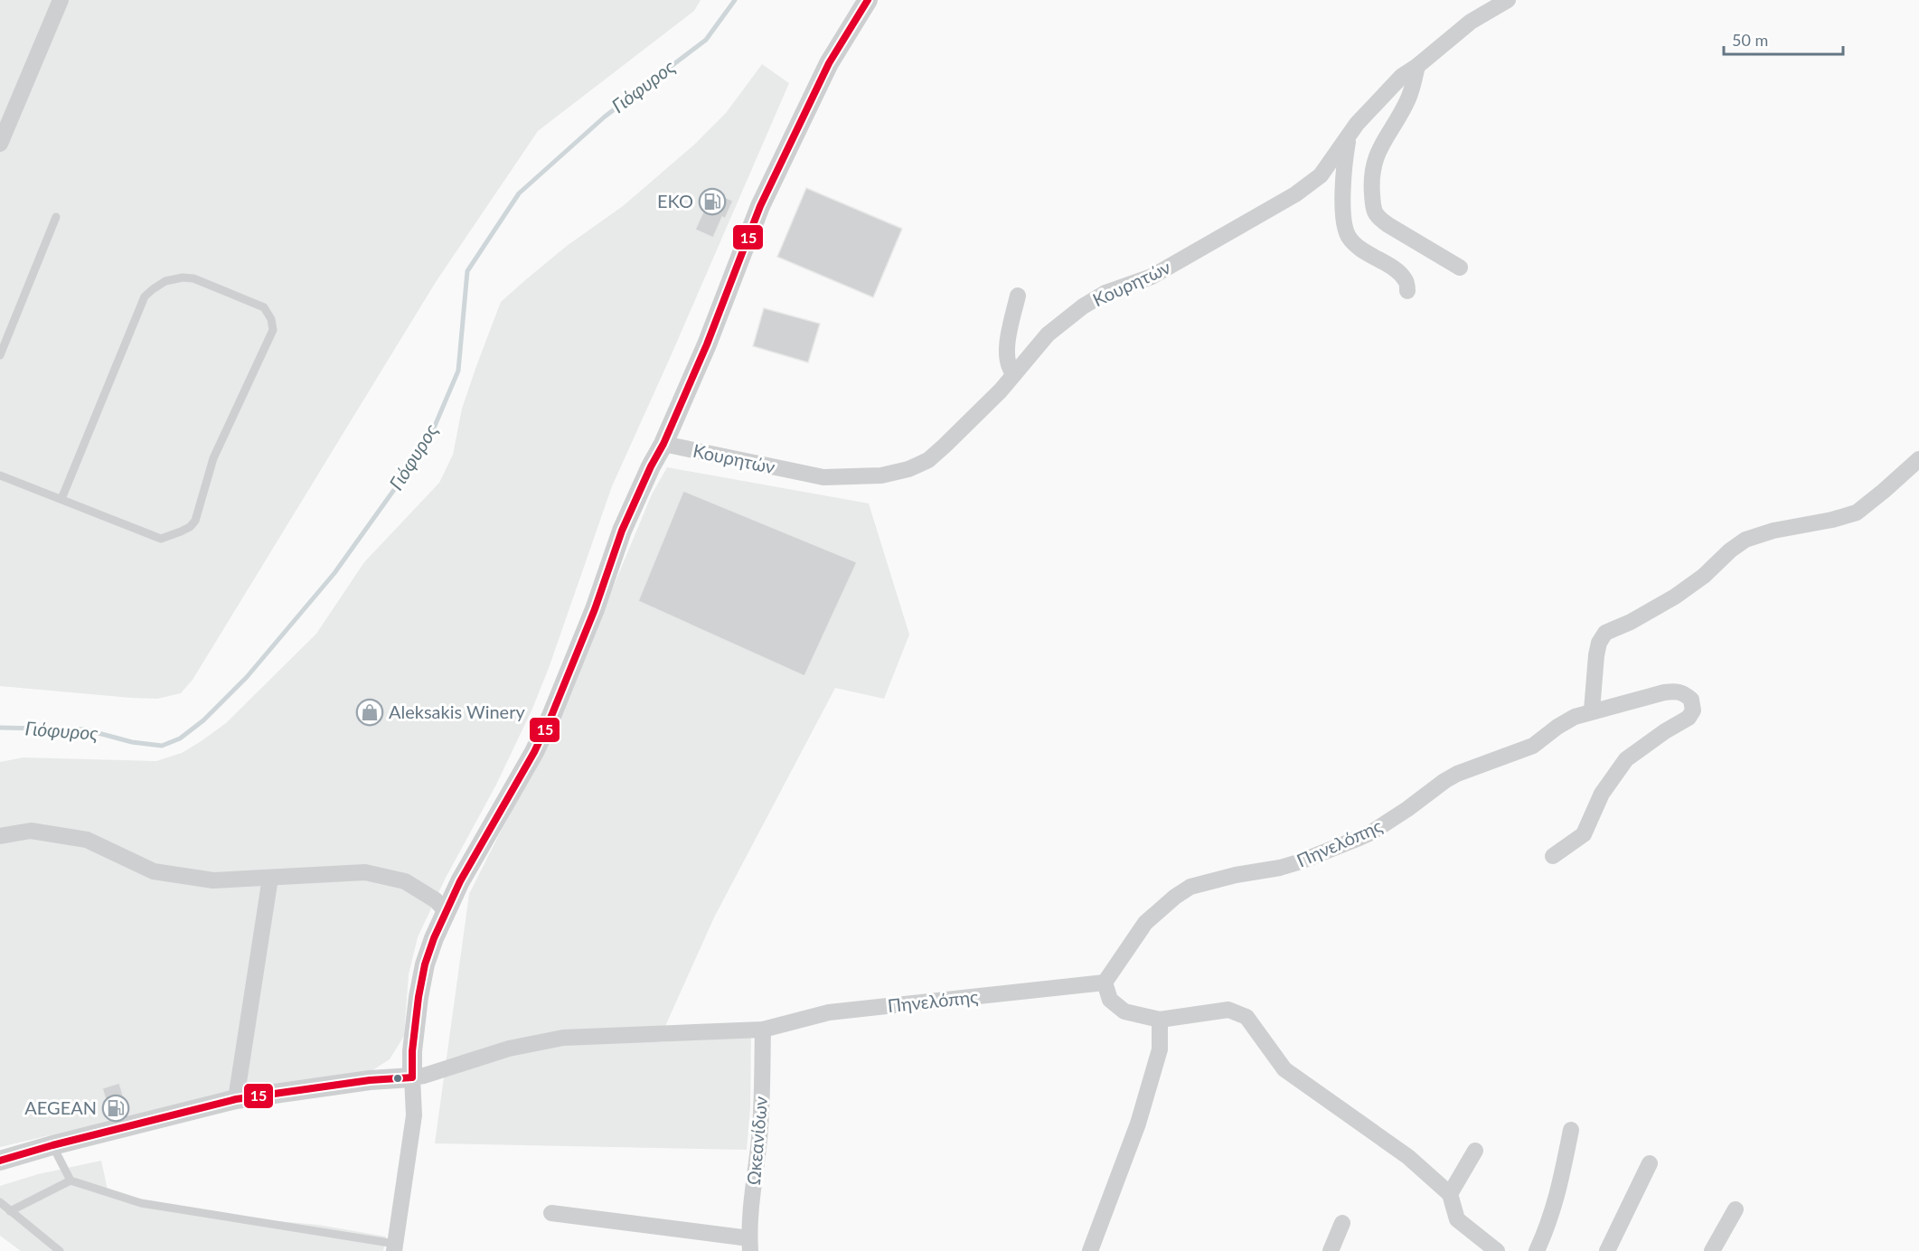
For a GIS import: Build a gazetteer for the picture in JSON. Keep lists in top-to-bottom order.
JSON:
{
  "streets": {
    "street": ["Κουρητών", "Πηνελόπης", "Ωκεανίδων"]
  },
  "crossings": [
    ["Πηνελόπης", "Ωκεανίδων"]
  ],
  "water": ["Γιόφυρος"],
  "places": {
    "fuel station": ["EKO", "AEGEAN"],
    "shop": ["Aleksakis Winery"]
  },
  "lines": ["transit line 15"],
  "scale_bar": "50 m"
}
